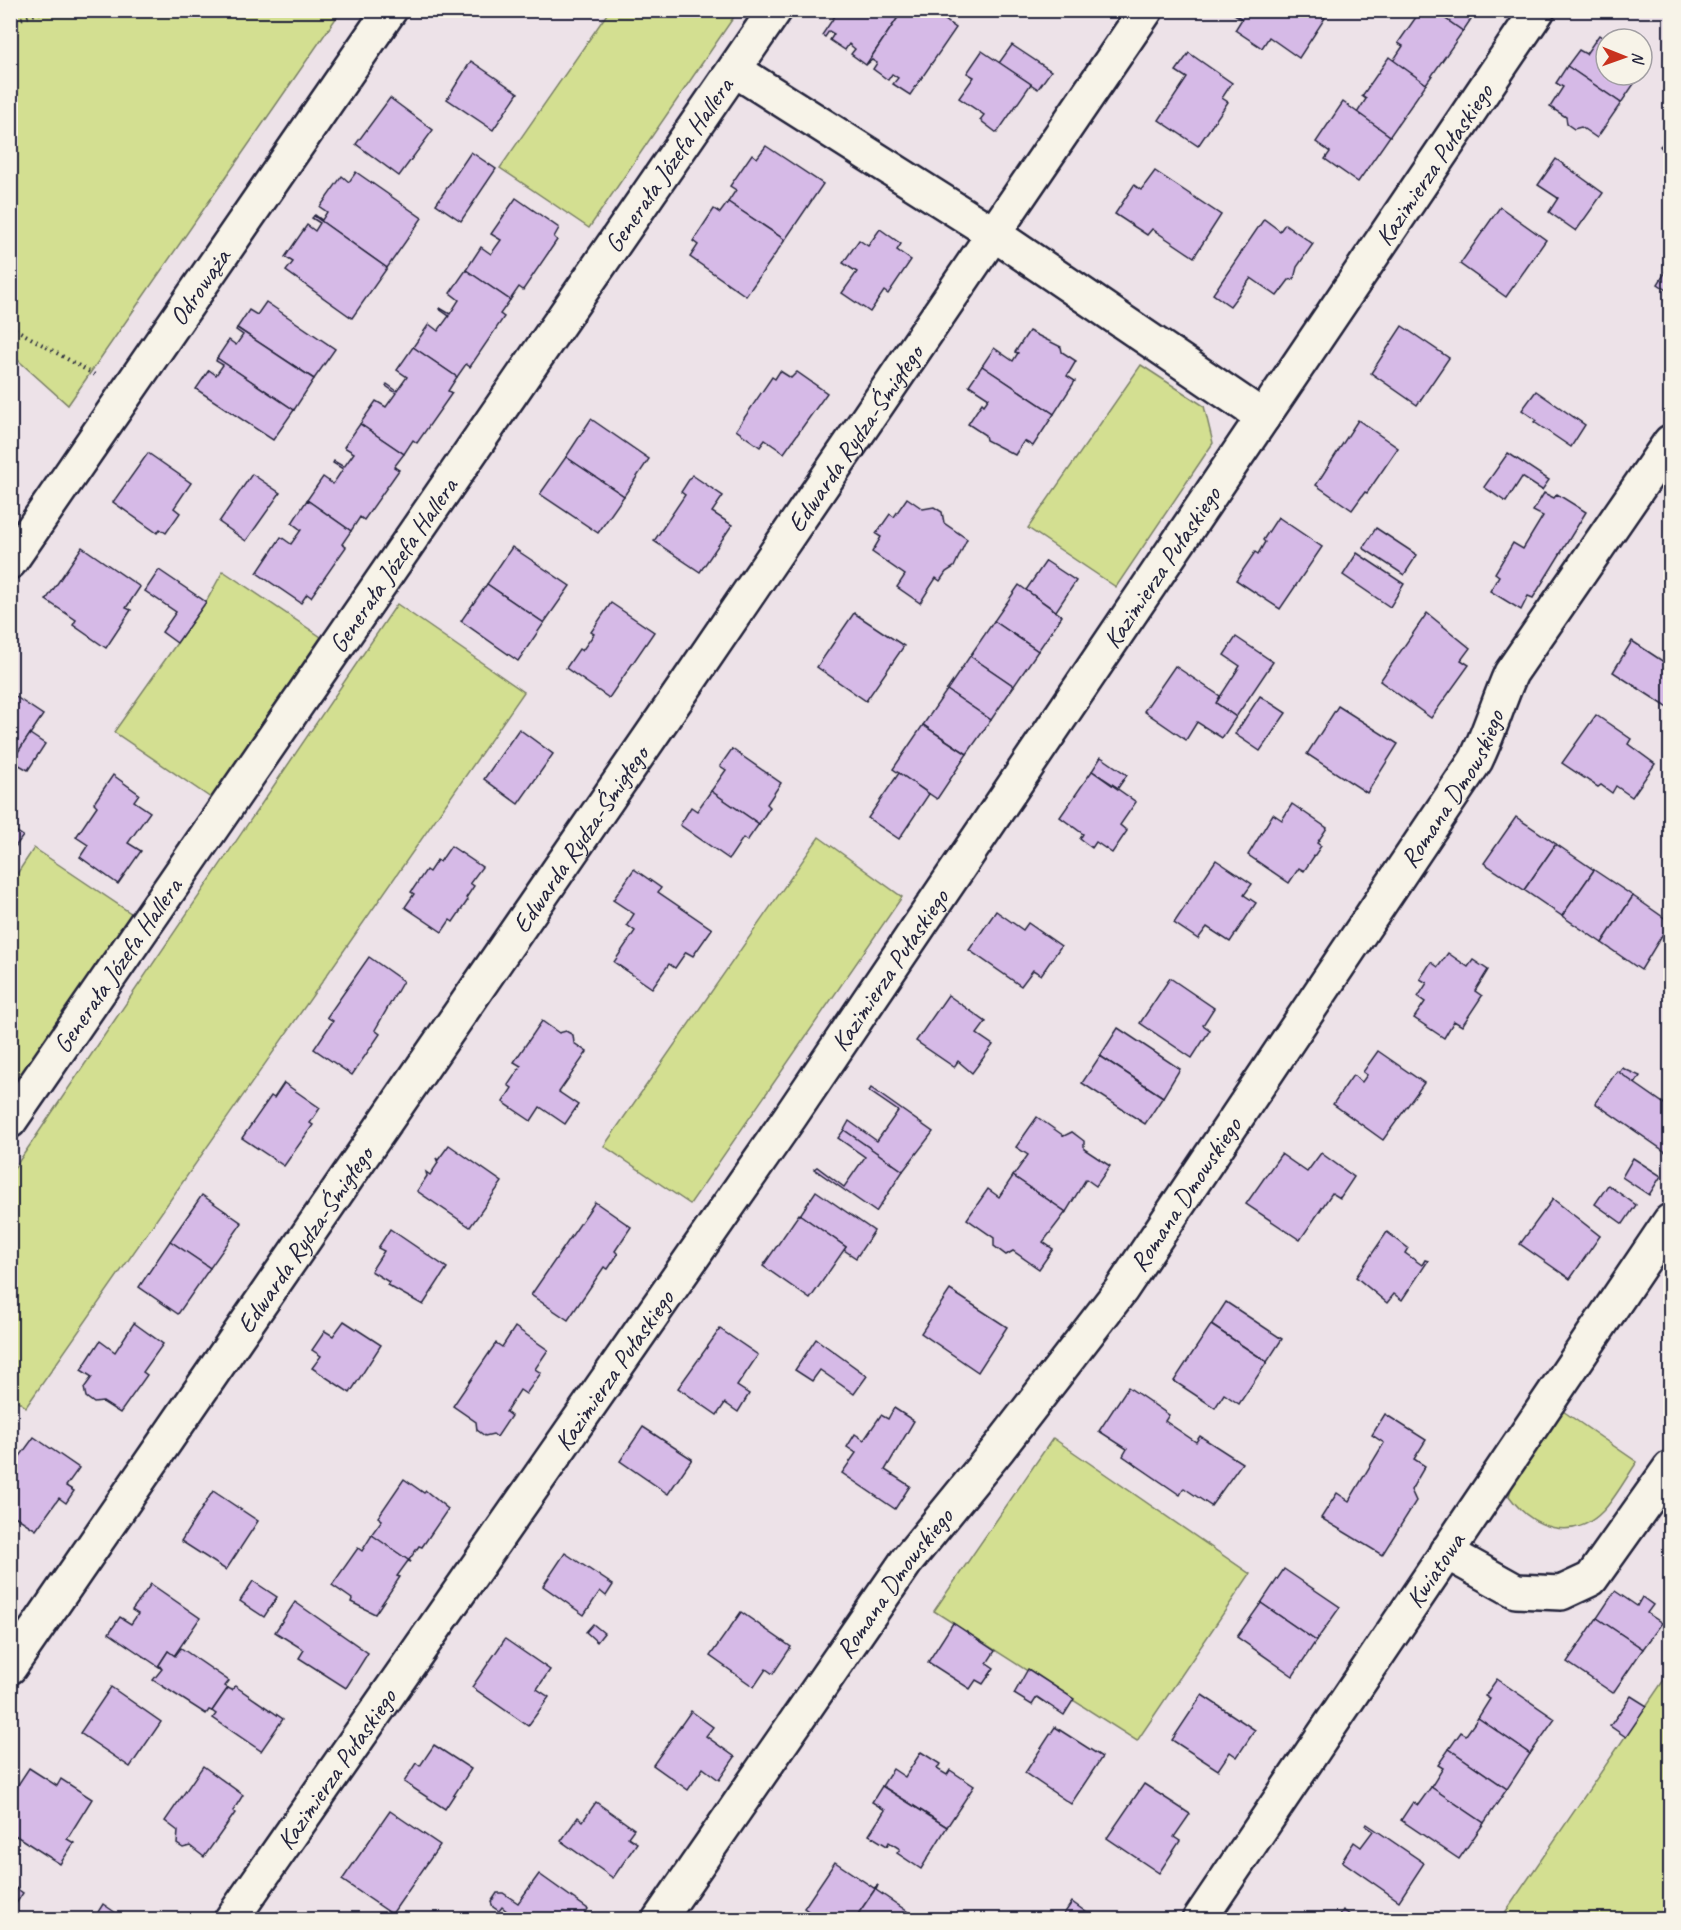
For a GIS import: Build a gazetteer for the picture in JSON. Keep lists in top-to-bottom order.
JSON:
{
  "streets": {
    "street": [
      "Kazimierza Pułaskiego",
      "Generała Józefa Hallera",
      "Odrowąża",
      "Edwarda Rydza-Śmigłego",
      "Romana Dmowskiego",
      "Kwiatowa"
    ]
  },
  "north": "right"
}
